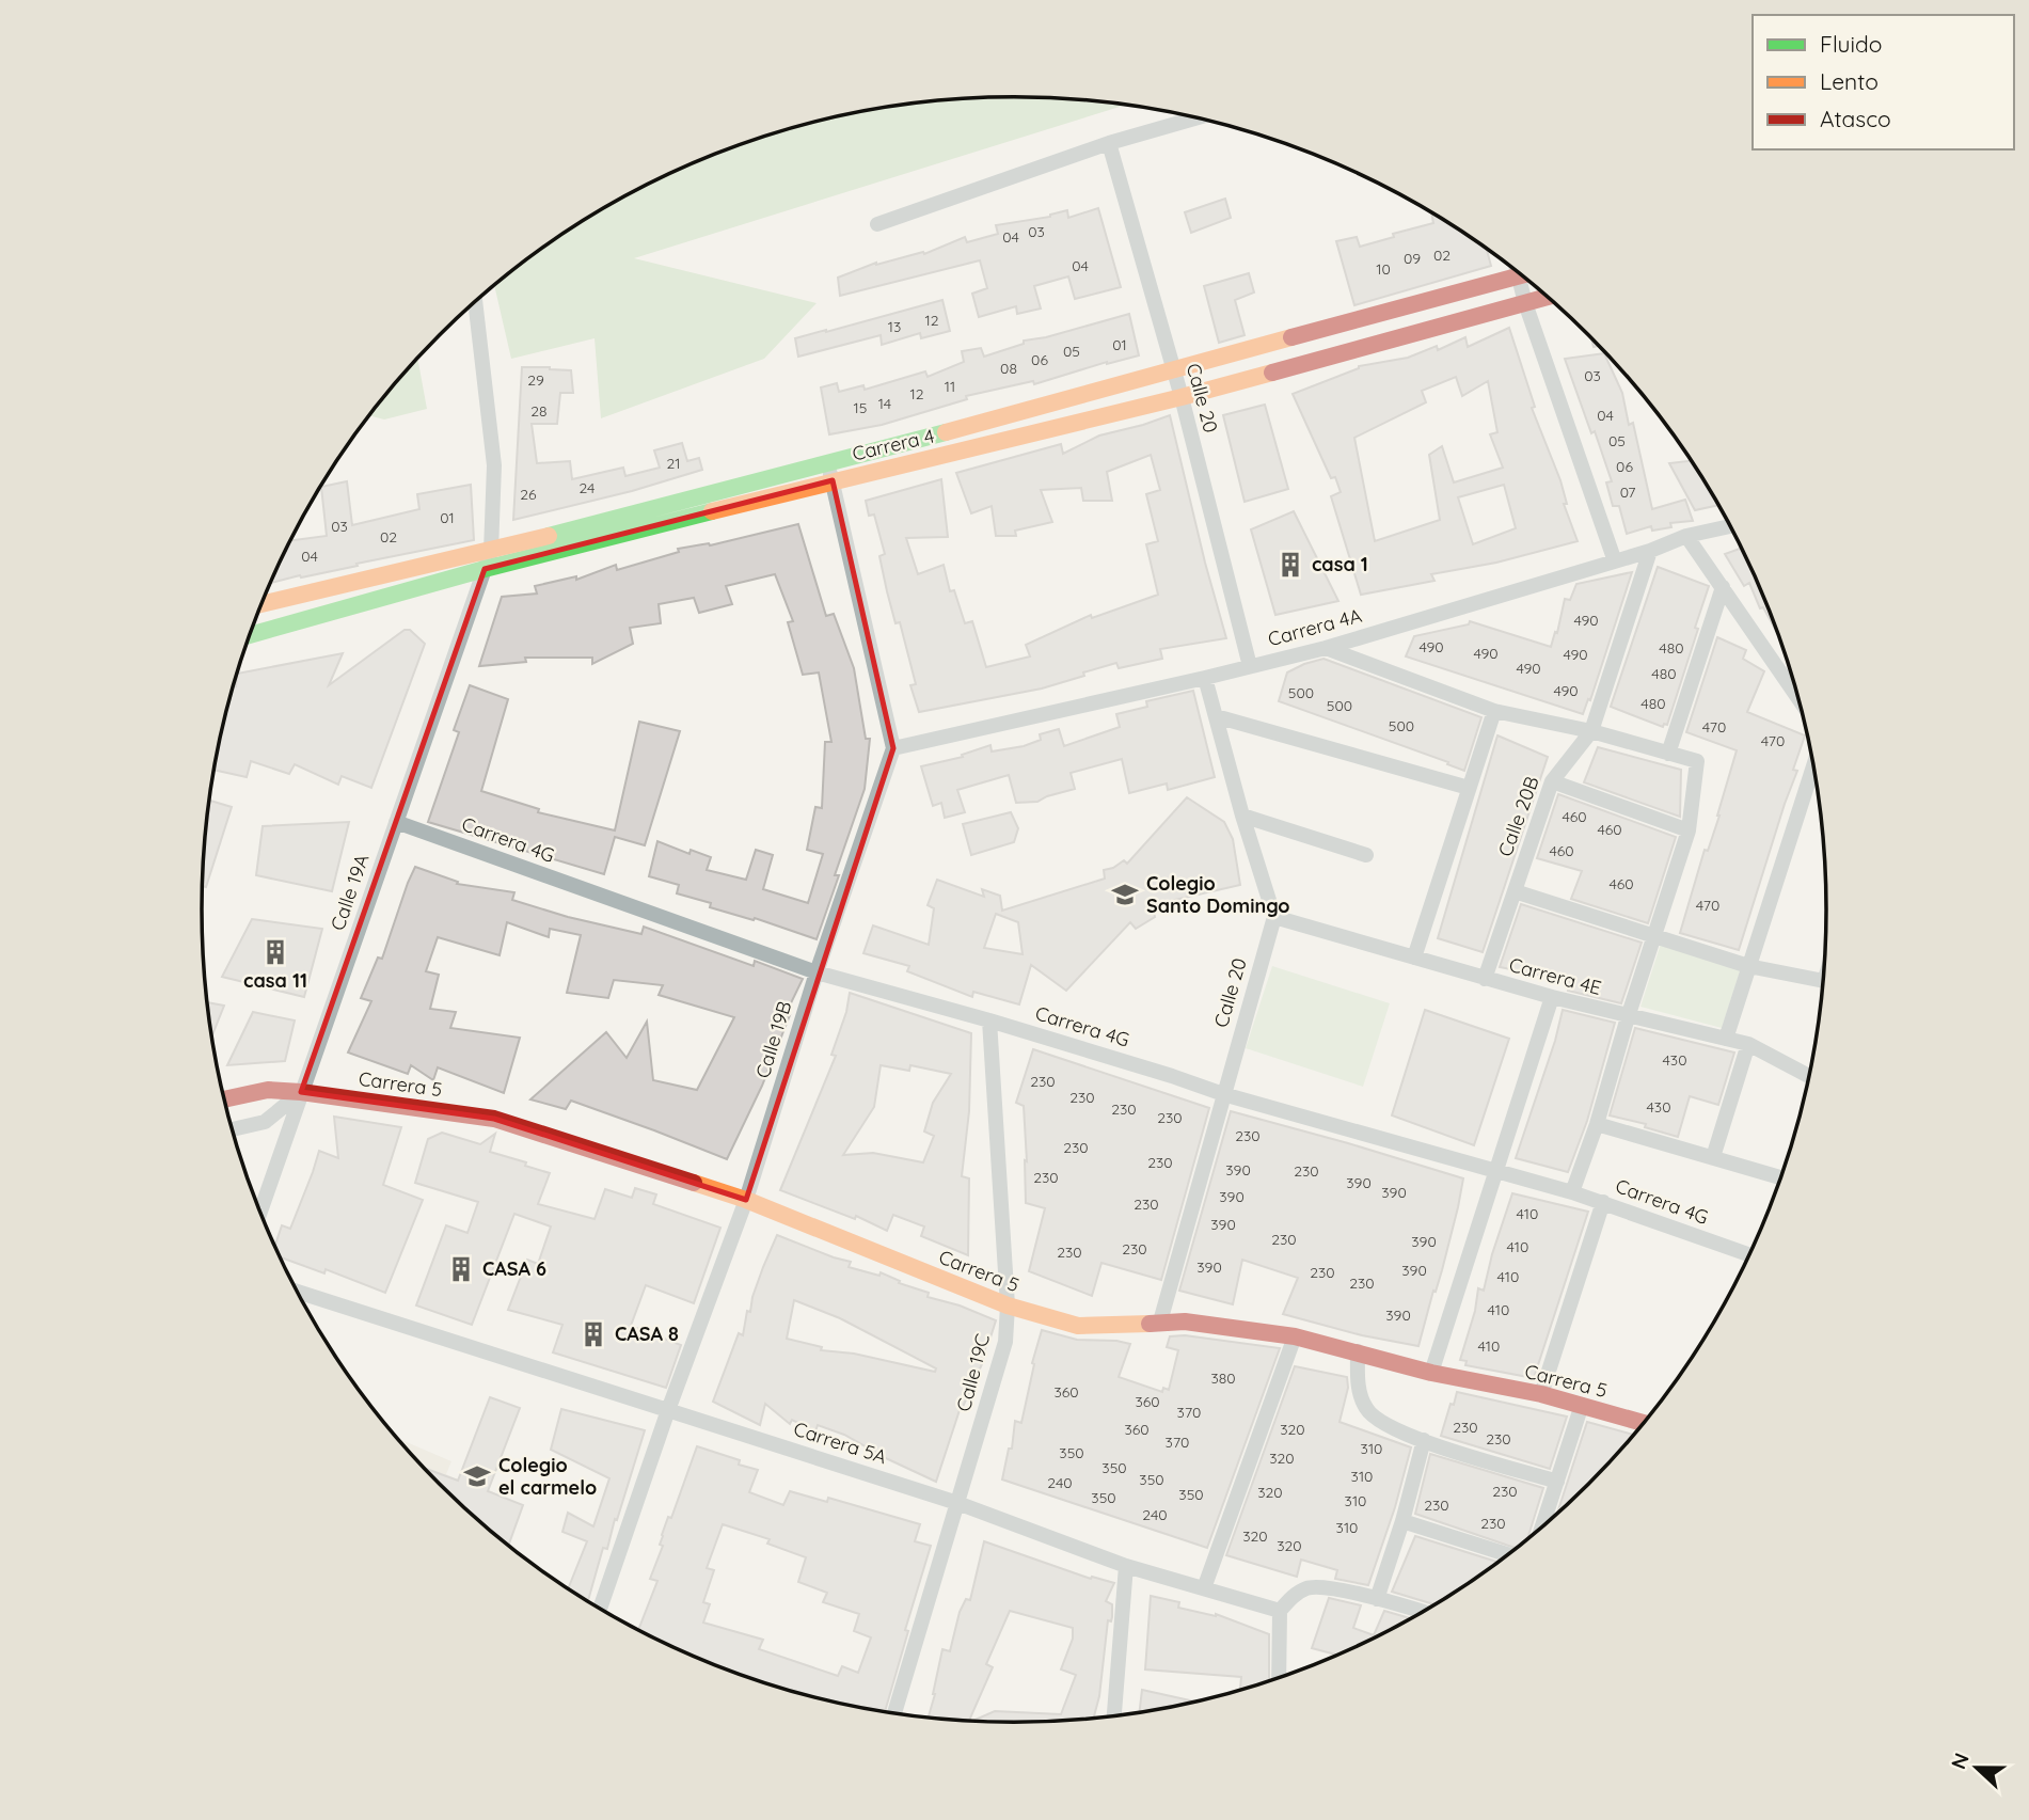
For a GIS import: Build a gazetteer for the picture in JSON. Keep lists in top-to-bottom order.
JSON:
{
  "streets": {
    "main road": ["Carrera 4", "Carrera 5"],
    "street": [
      "Calle 20",
      "Carrera 4A",
      "Calle 20B",
      "Carrera 4G",
      "Calle 19A",
      "Carrera 4E",
      "Calle 19B",
      "Calle 19C",
      "Carrera 5A"
    ]
  },
  "crossings": [
    ["Calle 20", "Carrera 4"],
    ["Calle 20", "Carrera 4A"],
    ["Calle 20", "Carrera 4G"],
    ["Calle 20", "Carrera 4E"],
    ["Calle 20", "Carrera 5"],
    ["Carrera 4", "Calle 19A"],
    ["Carrera 4A", "Calle 20B"],
    ["Carrera 4A", "Calle 19B"],
    ["Calle 20B", "Carrera 4E"],
    ["Carrera 4G", "Calle 19A"],
    ["Carrera 4G", "Calle 19B"],
    ["Carrera 4G", "Calle 19C"],
    ["Calle 19A", "Carrera 5"],
    ["Calle 19B", "Carrera 5"],
    ["Calle 19B", "Carrera 5A"],
    ["Carrera 5", "Calle 19C"],
    ["Calle 19C", "Carrera 5A"]
  ],
  "places": {
    "building": [
      "casa 1",
      "casa 11",
      "CASA 6",
      "CASA 8"
    ],
    "school or university": ["Colegio Santo Domingo", "Colegio el carmelo"]
  },
  "house_numbers": [
    "03",
    "04",
    "02",
    "09",
    "04",
    "10",
    "12",
    "13",
    "01",
    "05",
    "06",
    "08",
    "03",
    "29",
    "11",
    "12",
    "14",
    "15",
    "28",
    "04",
    "05",
    "21",
    "06",
    "24",
    "07",
    "26",
    "01",
    "03",
    "02",
    "04",
    "490",
    "490",
    "480",
    "490",
    "490",
    "490",
    "480",
    "490",
    "500",
    "480",
    "500",
    "500",
    "470",
    "470",
    "460",
    "460",
    "460",
    "460",
    "470",
    "430",
    "230",
    "230",
    "430",
    "230",
    "230",
    "230",
    "230",
    "230",
    "390",
    "230",
    "230",
    "390",
    "390",
    "390",
    "230",
    "410",
    "390",
    "230",
    "390",
    "410",
    "230",
    "230",
    "390",
    "390",
    "230",
    "410",
    "230",
    "410",
    "390",
    "410",
    "380",
    "360",
    "360",
    "370",
    "230",
    "360",
    "320",
    "230",
    "370",
    "310",
    "350",
    "320",
    "350",
    "310",
    "350",
    "240",
    "230",
    "320",
    "350",
    "350",
    "310",
    "230",
    "240",
    "230",
    "310",
    "320",
    "320"
  ],
  "legend": ["Fluido", "Lento", "Atasco"],
  "north": "left"
}
